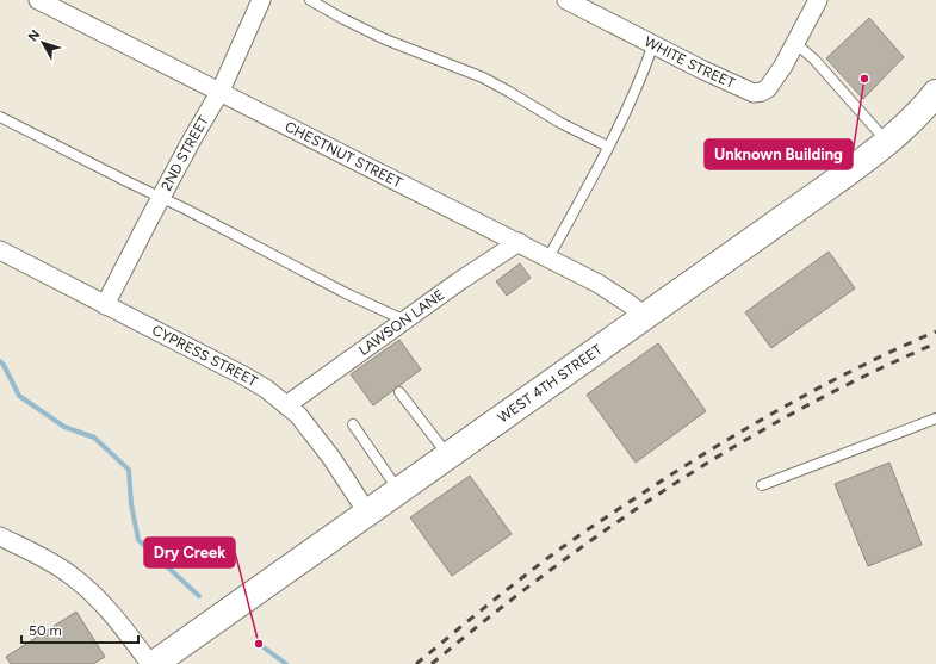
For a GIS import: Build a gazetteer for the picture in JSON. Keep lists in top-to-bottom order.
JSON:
{
  "streets": {
    "main road": ["WEST 4TH STREET"],
    "street": [
      "WHITE STREET",
      "2ND STREET",
      "CHESTNUT STREET",
      "LAWSON LANE",
      "CYPRESS STREET"
    ]
  },
  "crossings": [
    ["2ND STREET", "CHESTNUT STREET"],
    ["2ND STREET", "CYPRESS STREET"],
    ["CHESTNUT STREET", "LAWSON LANE"],
    ["CHESTNUT STREET", "WEST 4TH STREET"],
    ["LAWSON LANE", "CYPRESS STREET"],
    ["CYPRESS STREET", "WEST 4TH STREET"]
  ],
  "places": ["Unknown Building", "Dry Creek"],
  "scale_bar": "50 m",
  "north": "top left"
}
